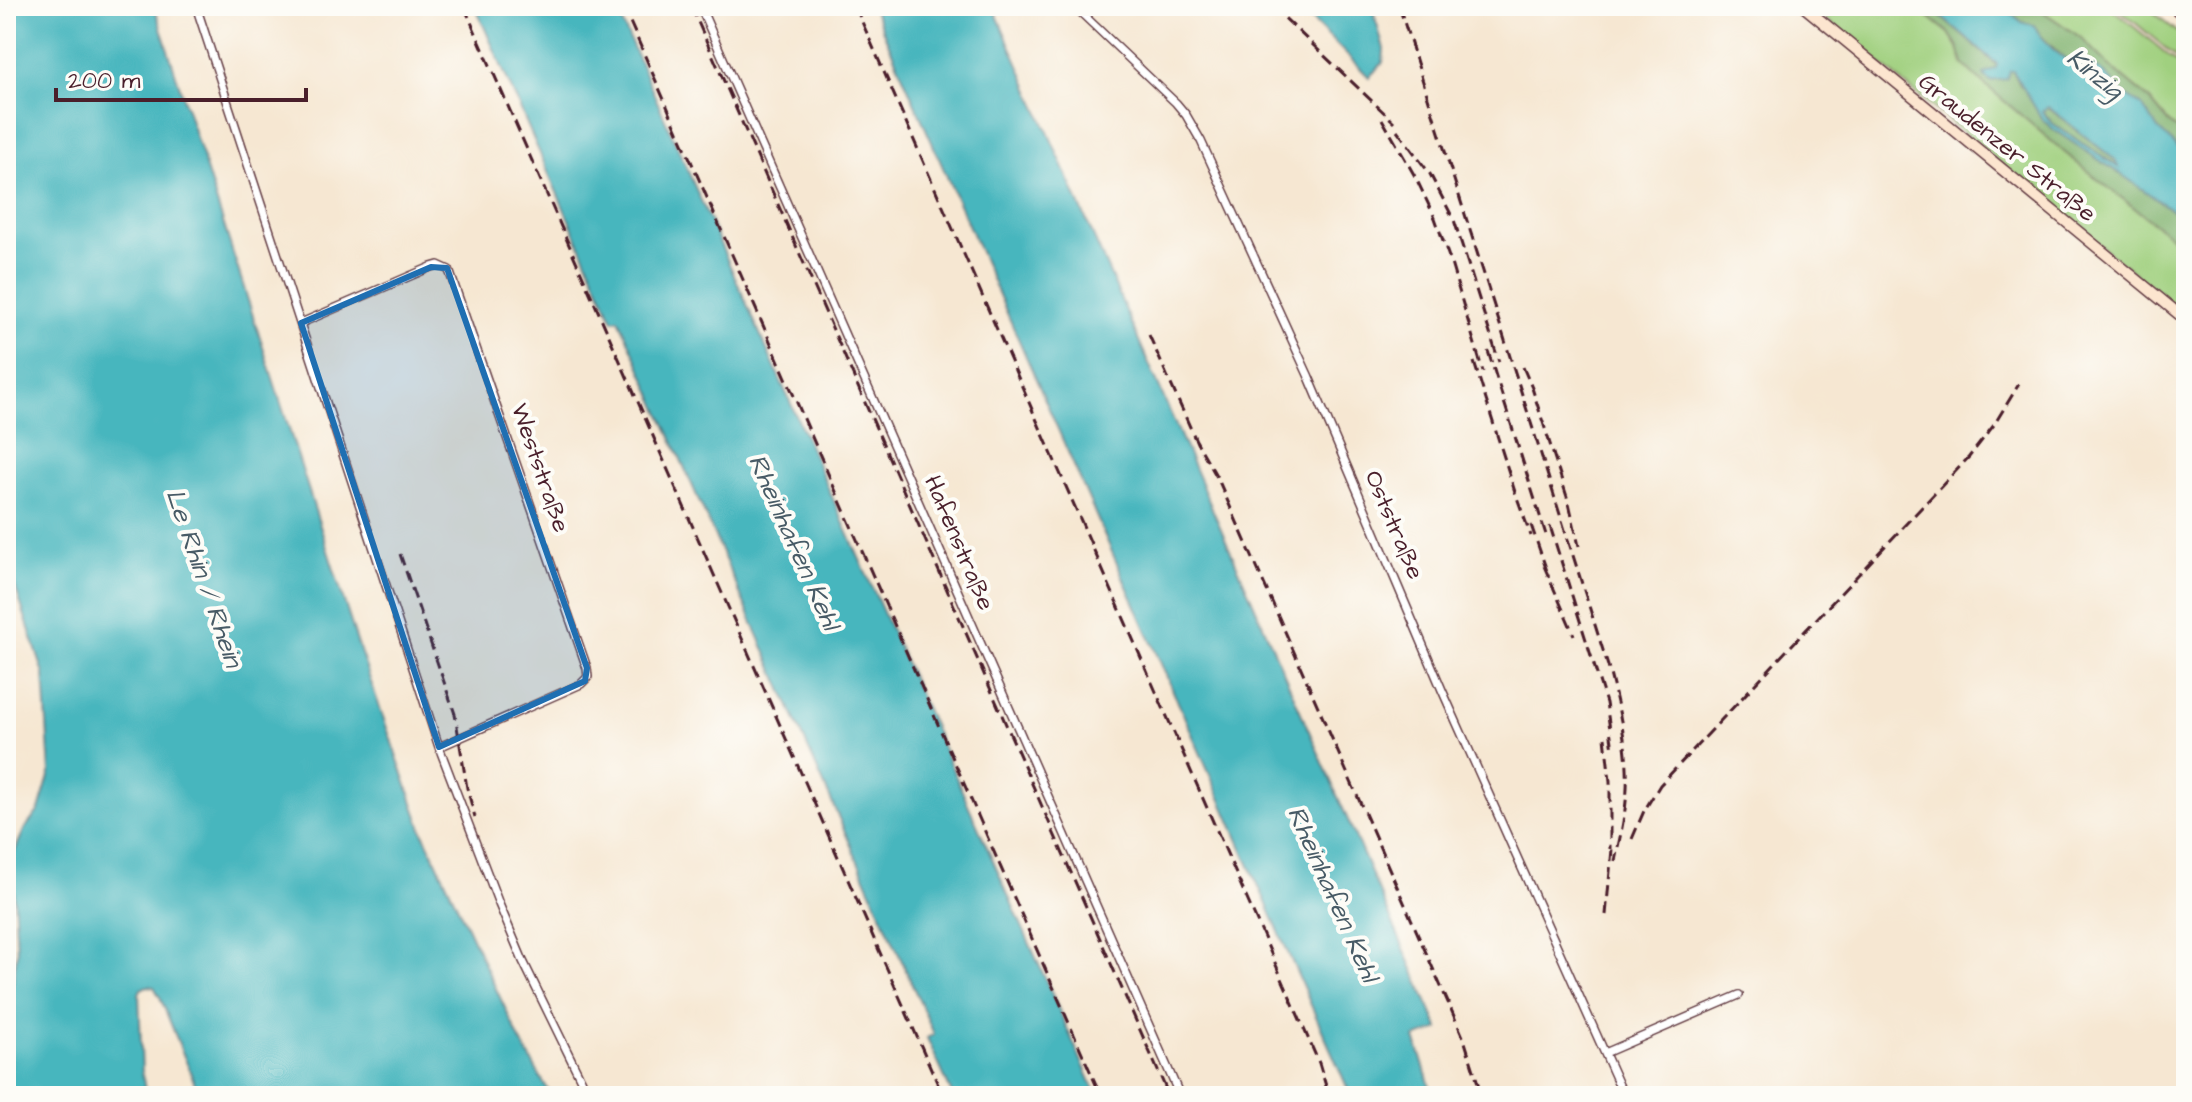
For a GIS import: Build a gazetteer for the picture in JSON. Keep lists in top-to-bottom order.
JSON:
{
  "streets": {
    "street": [
      "Graudenzer Straße",
      "Weststraße",
      "Oststraße",
      "Hafenstraße"
    ]
  },
  "water": ["Kinzig", "Rheinhafen Kehl", "Le Rhin / Rhein"],
  "scale_bar": "200 m"
}
